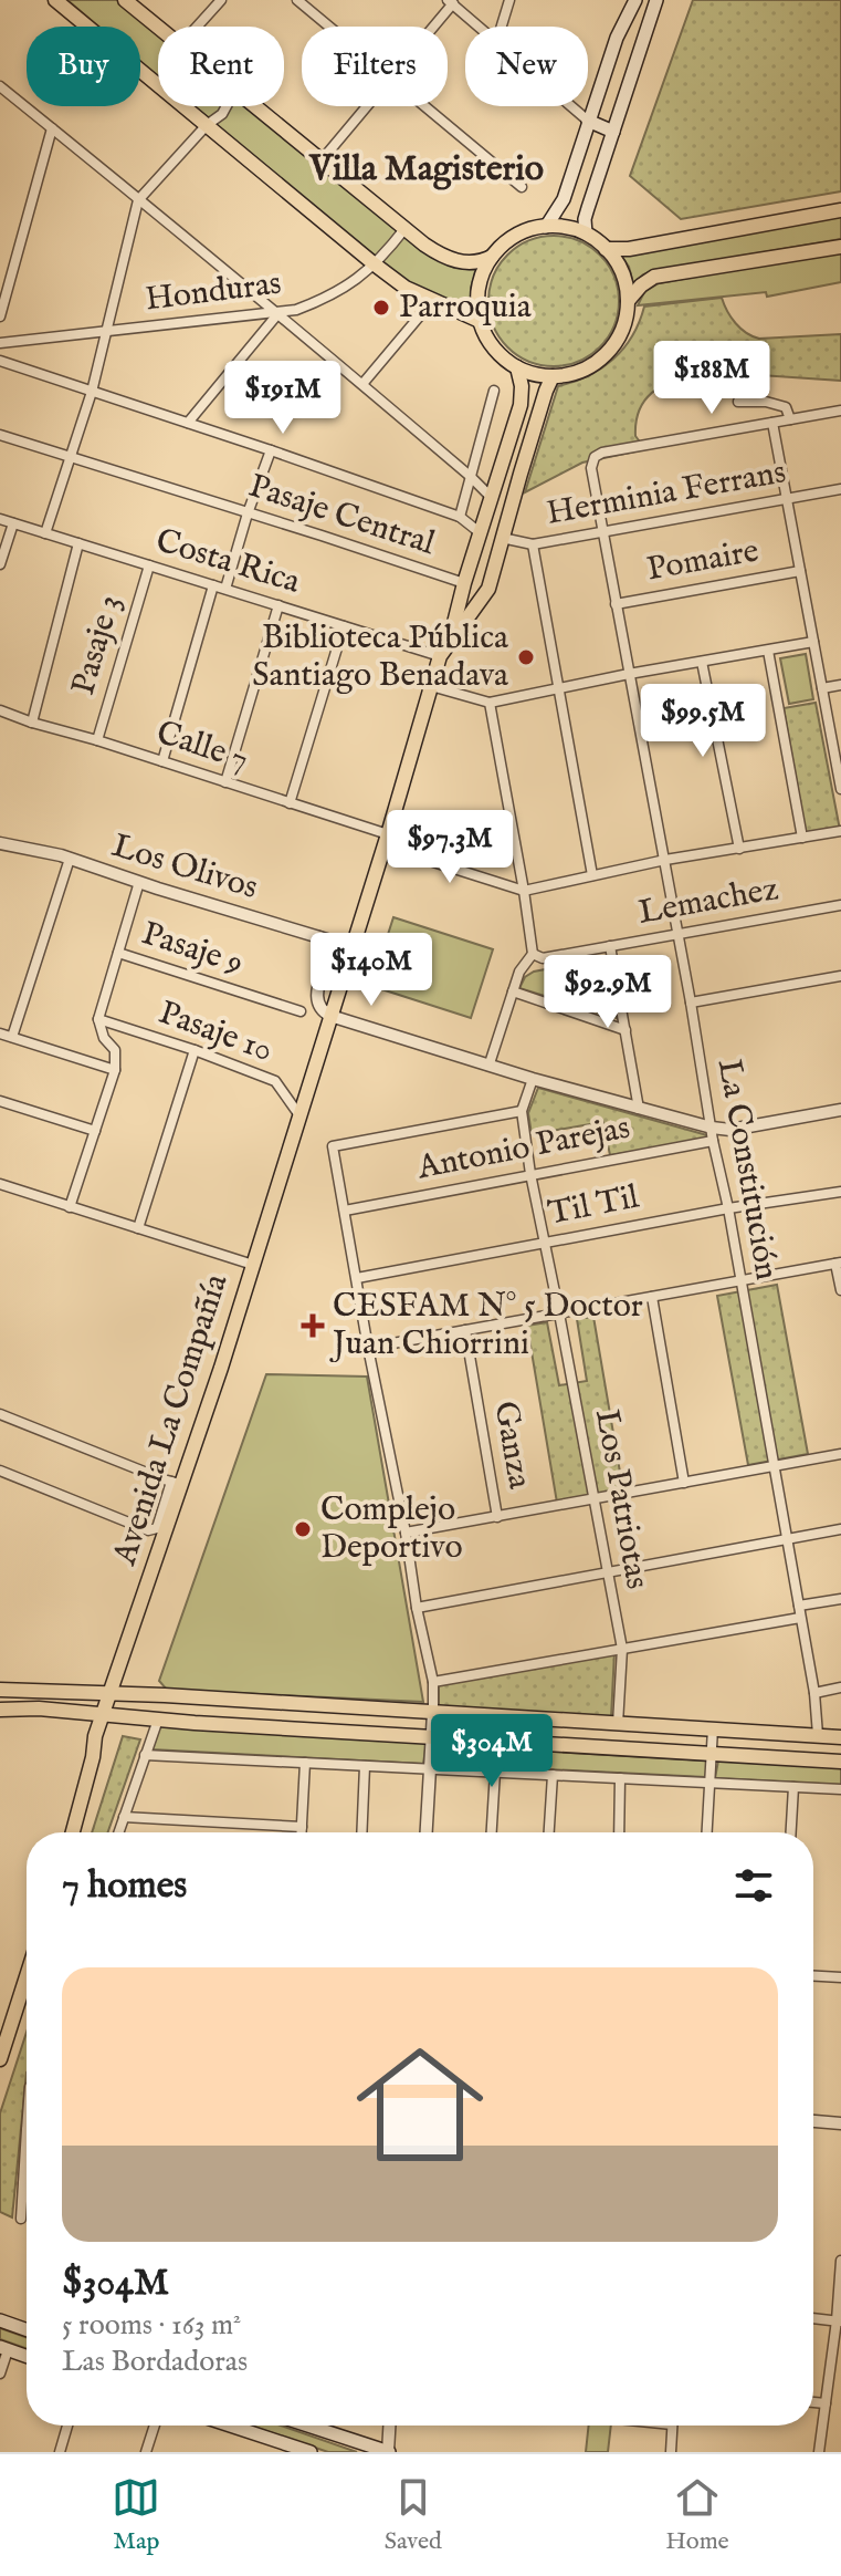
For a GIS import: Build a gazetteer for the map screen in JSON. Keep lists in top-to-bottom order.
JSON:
{
  "streets": {
    "main road": ["Avenida La Compañía"],
    "street": [
      "Honduras",
      "Herminia Ferrans",
      "Pasaje Central",
      "Pomaire",
      "Costa Rica",
      "Pasaje 3",
      "Calle 7",
      "Los Olivos",
      "Lemachez",
      "Pasaje 9",
      "Pasaje 10",
      "Antonio Parejas",
      "La Constitución",
      "Til Til",
      "Ganza",
      "Los Patriotas"
    ]
  },
  "crossings": [
    ["Herminia Ferrans", "La Constitución"],
    ["Herminia Ferrans", "Avenida La Compañía"],
    ["Pasaje Central", "Avenida La Compañía"],
    ["Pomaire", "La Constitución"],
    ["Costa Rica", "Pasaje 3"],
    ["Costa Rica", "Avenida La Compañía"],
    ["Pasaje 3", "Calle 7"],
    ["Calle 7", "Avenida La Compañía"],
    ["Los Olivos", "Avenida La Compañía"],
    ["Lemachez", "La Constitución"],
    ["Pasaje 10", "Avenida La Compañía"],
    ["Antonio Parejas", "La Constitución"],
    ["Antonio Parejas", "Los Patriotas"],
    ["La Constitución", "Til Til"],
    ["Til Til", "Los Patriotas"]
  ],
  "districts": ["Villa Magisterio"],
  "places": {
    "other": ["Parroquia", "Biblioteca Pública Santiago Benadava", "Complejo Deportivo"],
    "health": ["CESFAM N° 5 Doctor Juan Chiorrini"]
  },
  "page": {
    "chip": [
      "Buy",
      "Rent",
      "Filters",
      "New"
    ],
    "price": [
      "$188M",
      "$191M",
      "$99.5M",
      "$97.3M",
      "$140M",
      "$92.9M",
      "$304M"
    ],
    "heading": "7 homes",
    "list": [
      {
        "name": "$304M",
        "note": "5 rooms · 163 m² · Las Bordadoras"
      }
    ],
    "tabs": ["Map", "Saved", "Home"]
  }
}
